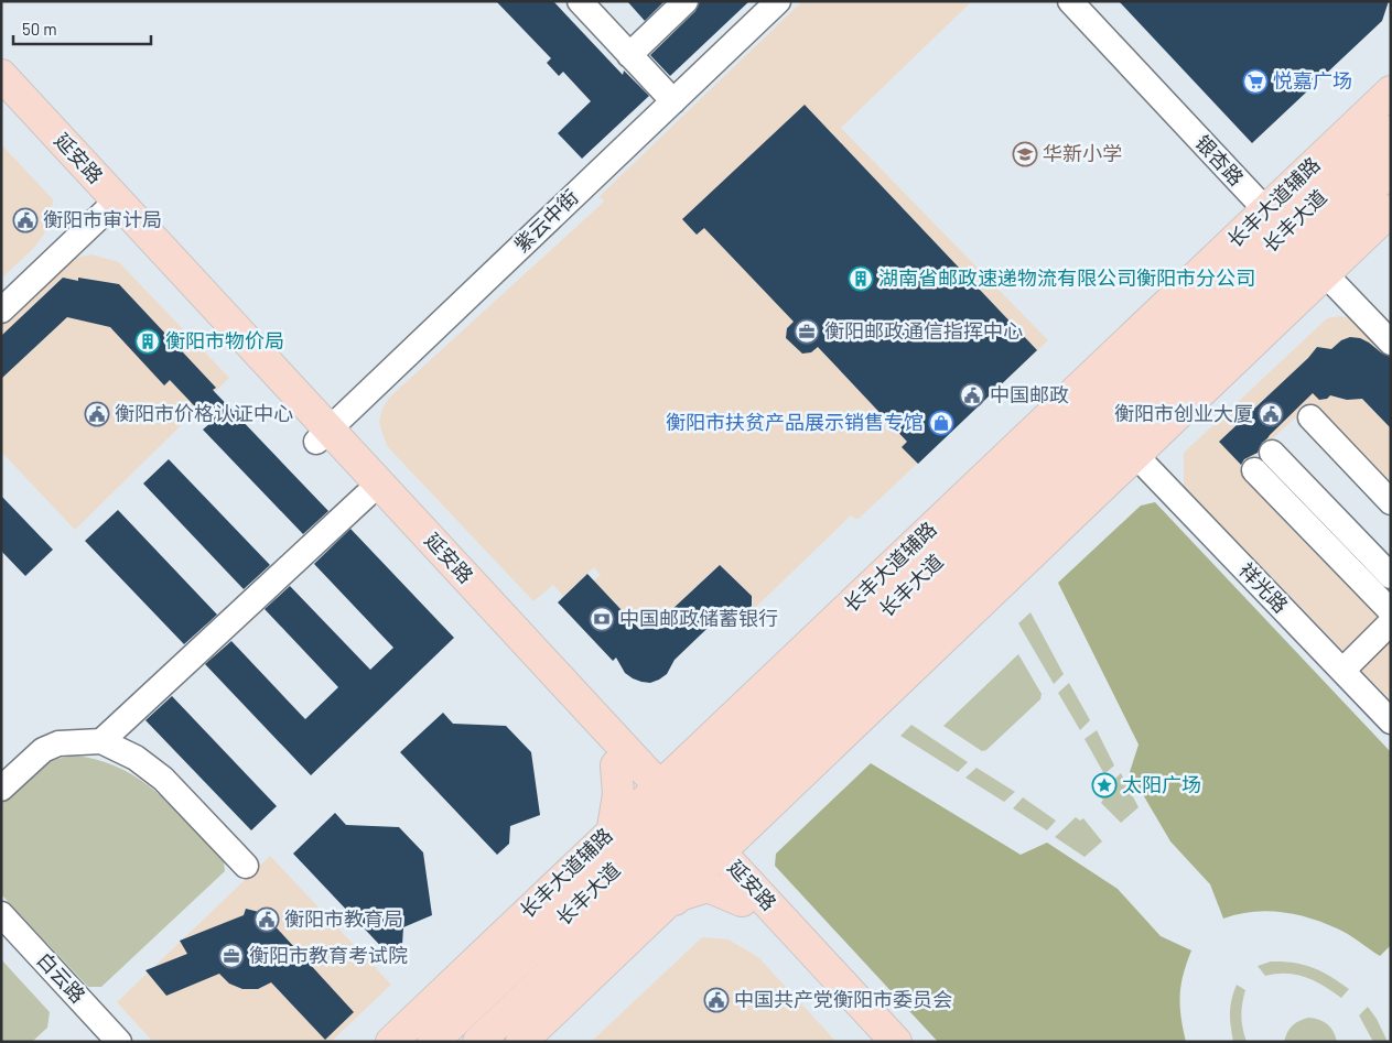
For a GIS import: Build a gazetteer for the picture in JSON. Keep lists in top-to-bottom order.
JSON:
{
  "streets": {
    "main road": ["延安路", "长丰大道辅路", "长丰大道"],
    "street": [
      "银杏路",
      "紫云中街",
      "祥光路",
      "白云路"
    ]
  },
  "crossings": [
    ["延安路", "长丰大道辅路"],
    ["延安路", "紫云中街"],
    ["延安路", "长丰大道"],
    ["银杏路", "长丰大道辅路"],
    ["银杏路", "长丰大道"],
    ["长丰大道辅路", "长丰大道"]
  ],
  "places": {
    "supermarket": ["悦嘉广场"],
    "school or university": ["华新小学"],
    "public building": [
      "衡阳市审计局",
      "中国邮政",
      "衡阳市价格认证中心",
      "衡阳市创业大厦",
      "衡阳市教育局",
      "中国共产党衡阳市委员会"
    ],
    "building": ["湖南省邮政速递物流有限公司衡阳市分公司", "衡阳市物价局"],
    "office": ["衡阳邮政通信指挥中心", "衡阳市教育考试院"],
    "shop": ["衡阳市扶贫产品展示销售专馆"],
    "bank": ["中国邮政储蓄银行"],
    "place": ["太阳广场"]
  },
  "scale_bar": "50 m"
}
